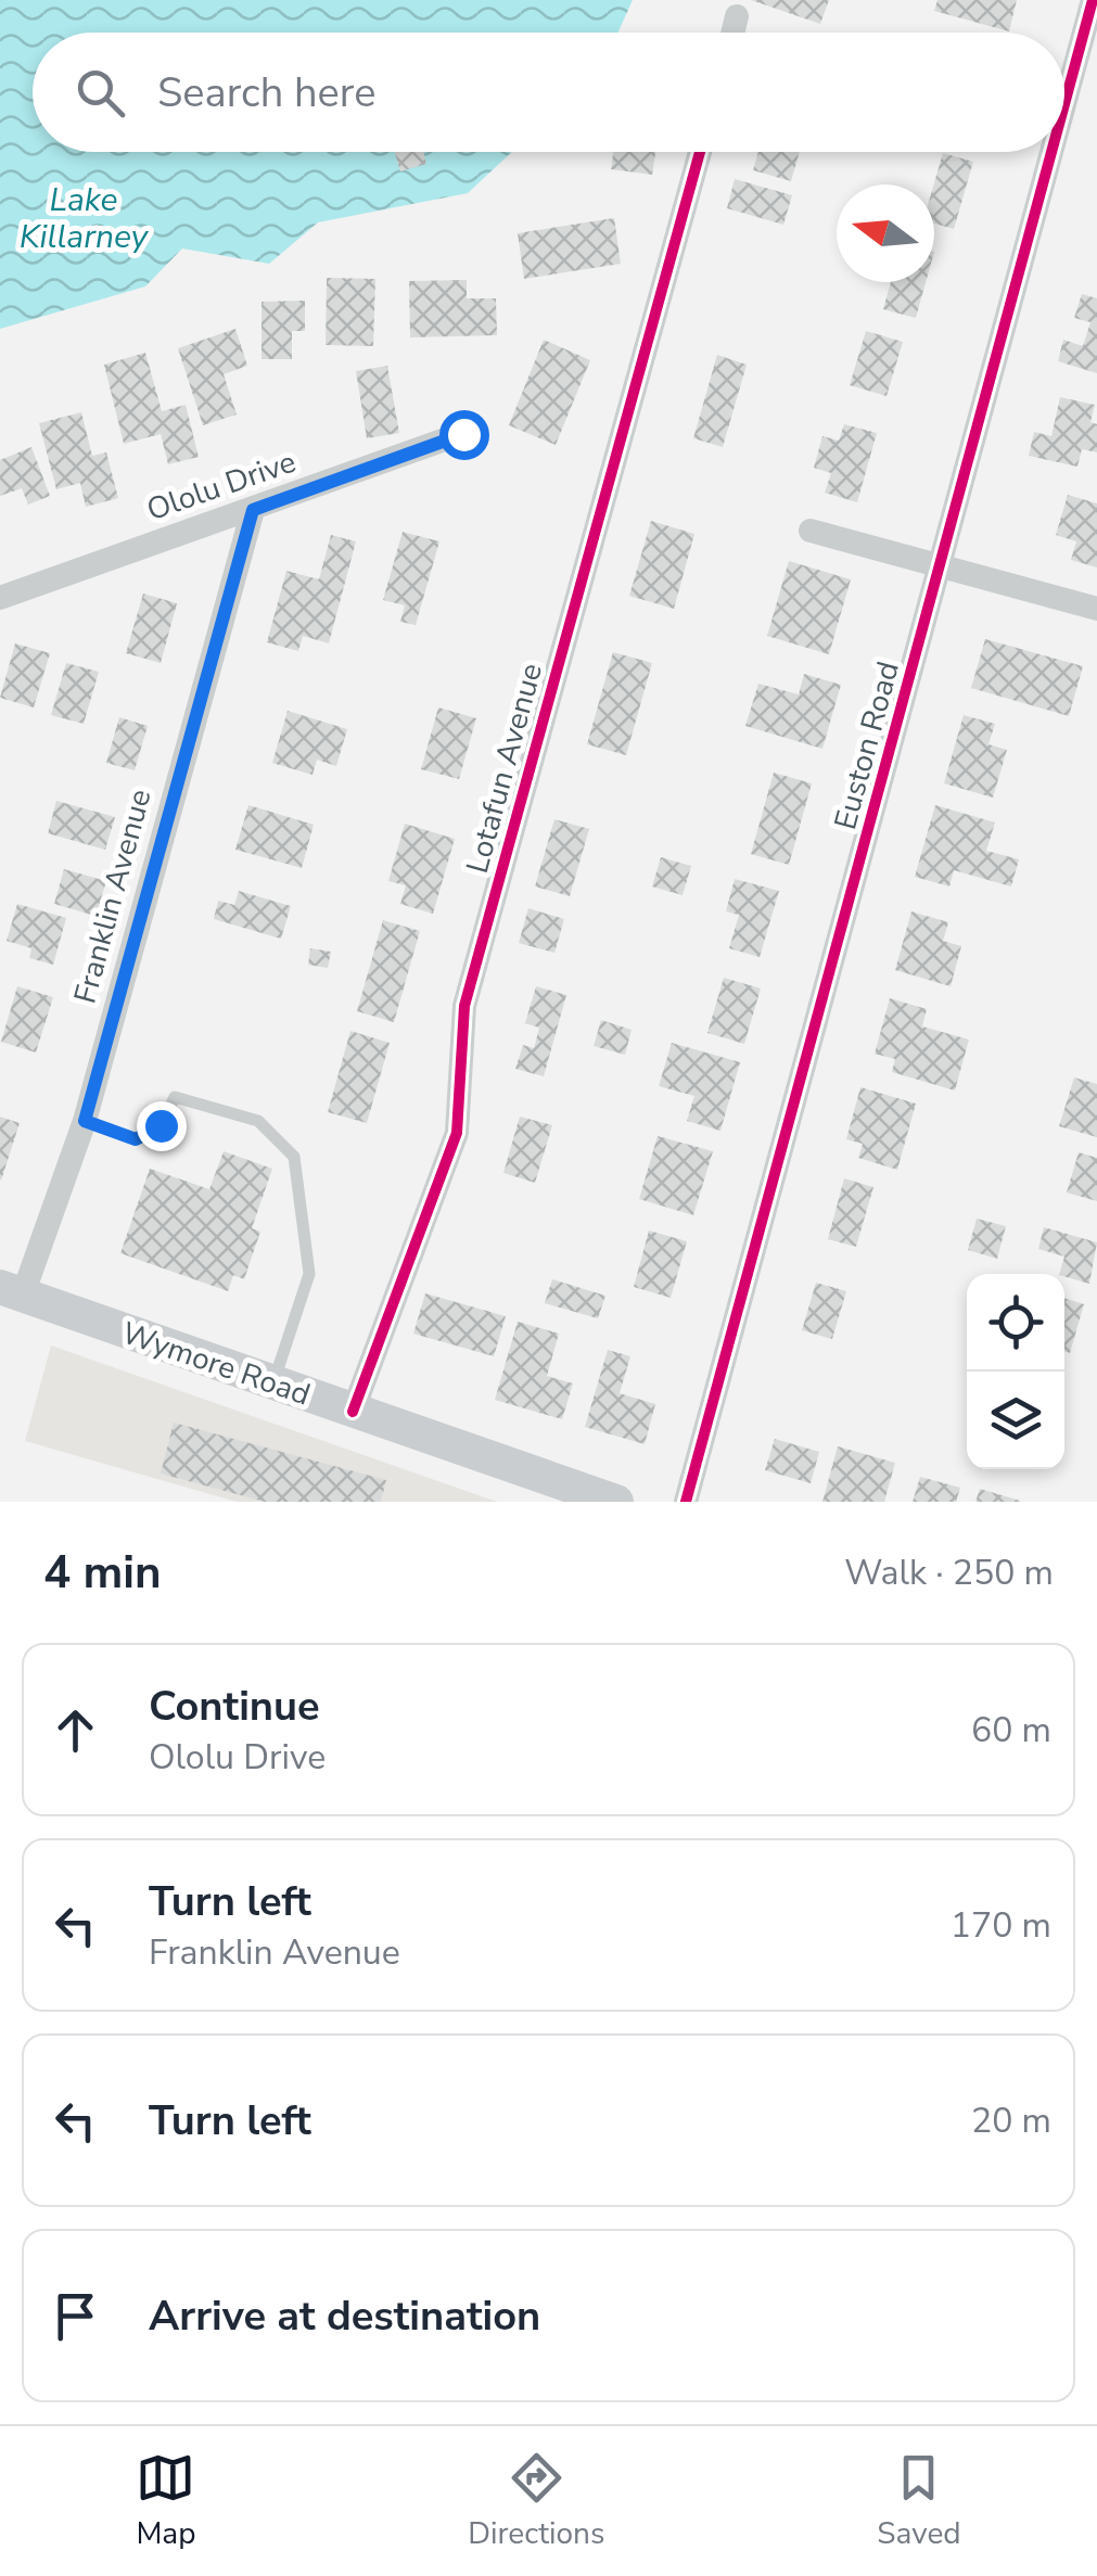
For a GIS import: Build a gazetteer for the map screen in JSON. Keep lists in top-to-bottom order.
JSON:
{
  "streets": {
    "main road": ["Wymore Road"],
    "street": [
      "Ololu Drive",
      "Euston Road",
      "Lotafun Avenue",
      "Franklin Avenue"
    ]
  },
  "crossings": [
    ["Ololu Drive", "Franklin Avenue"],
    ["Lotafun Avenue", "Wymore Road"],
    ["Franklin Avenue", "Wymore Road"]
  ],
  "water": ["Lake Killarney"],
  "north": "left",
  "page": {
    "search": "Search here",
    "heading": ["4 min", "Walk · 250 m"],
    "list": [
      ["Continue", "Ololu Drive", "60 m"],
      ["Turn left", "Franklin Avenue", "170 m"],
      ["Turn left", "20 m"],
      "Arrive at destination"
    ],
    "nav": ["Map", "Directions", "Saved"]
  }
}
